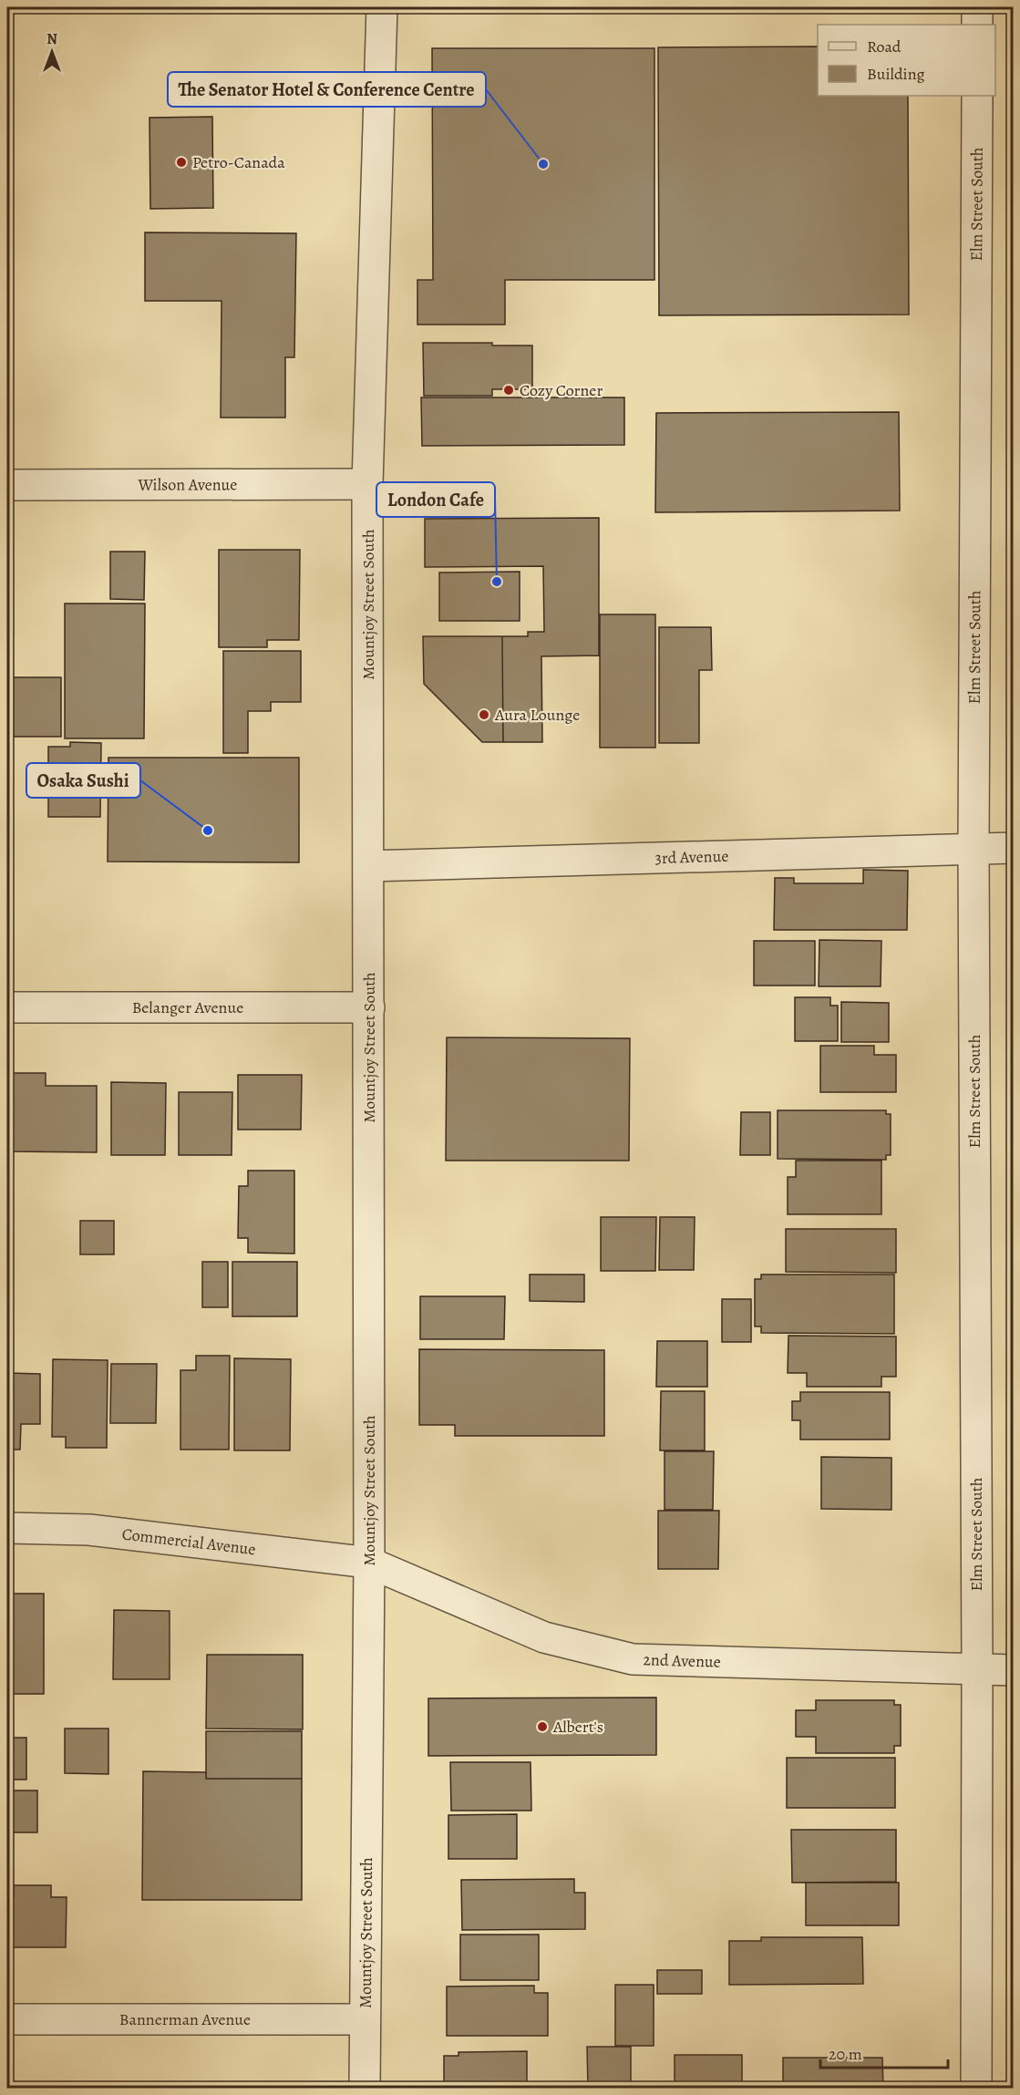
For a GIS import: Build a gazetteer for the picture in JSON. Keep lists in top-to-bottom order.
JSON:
{
  "streets": {
    "street": [
      "Elm Street South",
      "Wilson Avenue",
      "Mountjoy Street South",
      "3rd Avenue",
      "Belanger Avenue",
      "Commercial Avenue",
      "2nd Avenue",
      "Bannerman Avenue"
    ]
  },
  "crossings": [
    ["Elm Street South", "3rd Avenue"],
    ["Elm Street South", "2nd Avenue"],
    ["Wilson Avenue", "Mountjoy Street South"],
    ["Mountjoy Street South", "3rd Avenue"],
    ["Mountjoy Street South", "Belanger Avenue"],
    ["Mountjoy Street South", "Commercial Avenue"],
    ["Mountjoy Street South", "2nd Avenue"],
    ["Mountjoy Street South", "Bannerman Avenue"],
    ["Commercial Avenue", "2nd Avenue"]
  ],
  "places": [
    "Petro-Canada",
    "The Senator Hotel & Conference Centre",
    "Cozy Corner",
    "London Cafe",
    "Aura Lounge",
    "Osaka Sushi",
    "Albert's"
  ],
  "legend": ["Road", "Building"],
  "scale_bar": "20 m",
  "north": "top"
}
